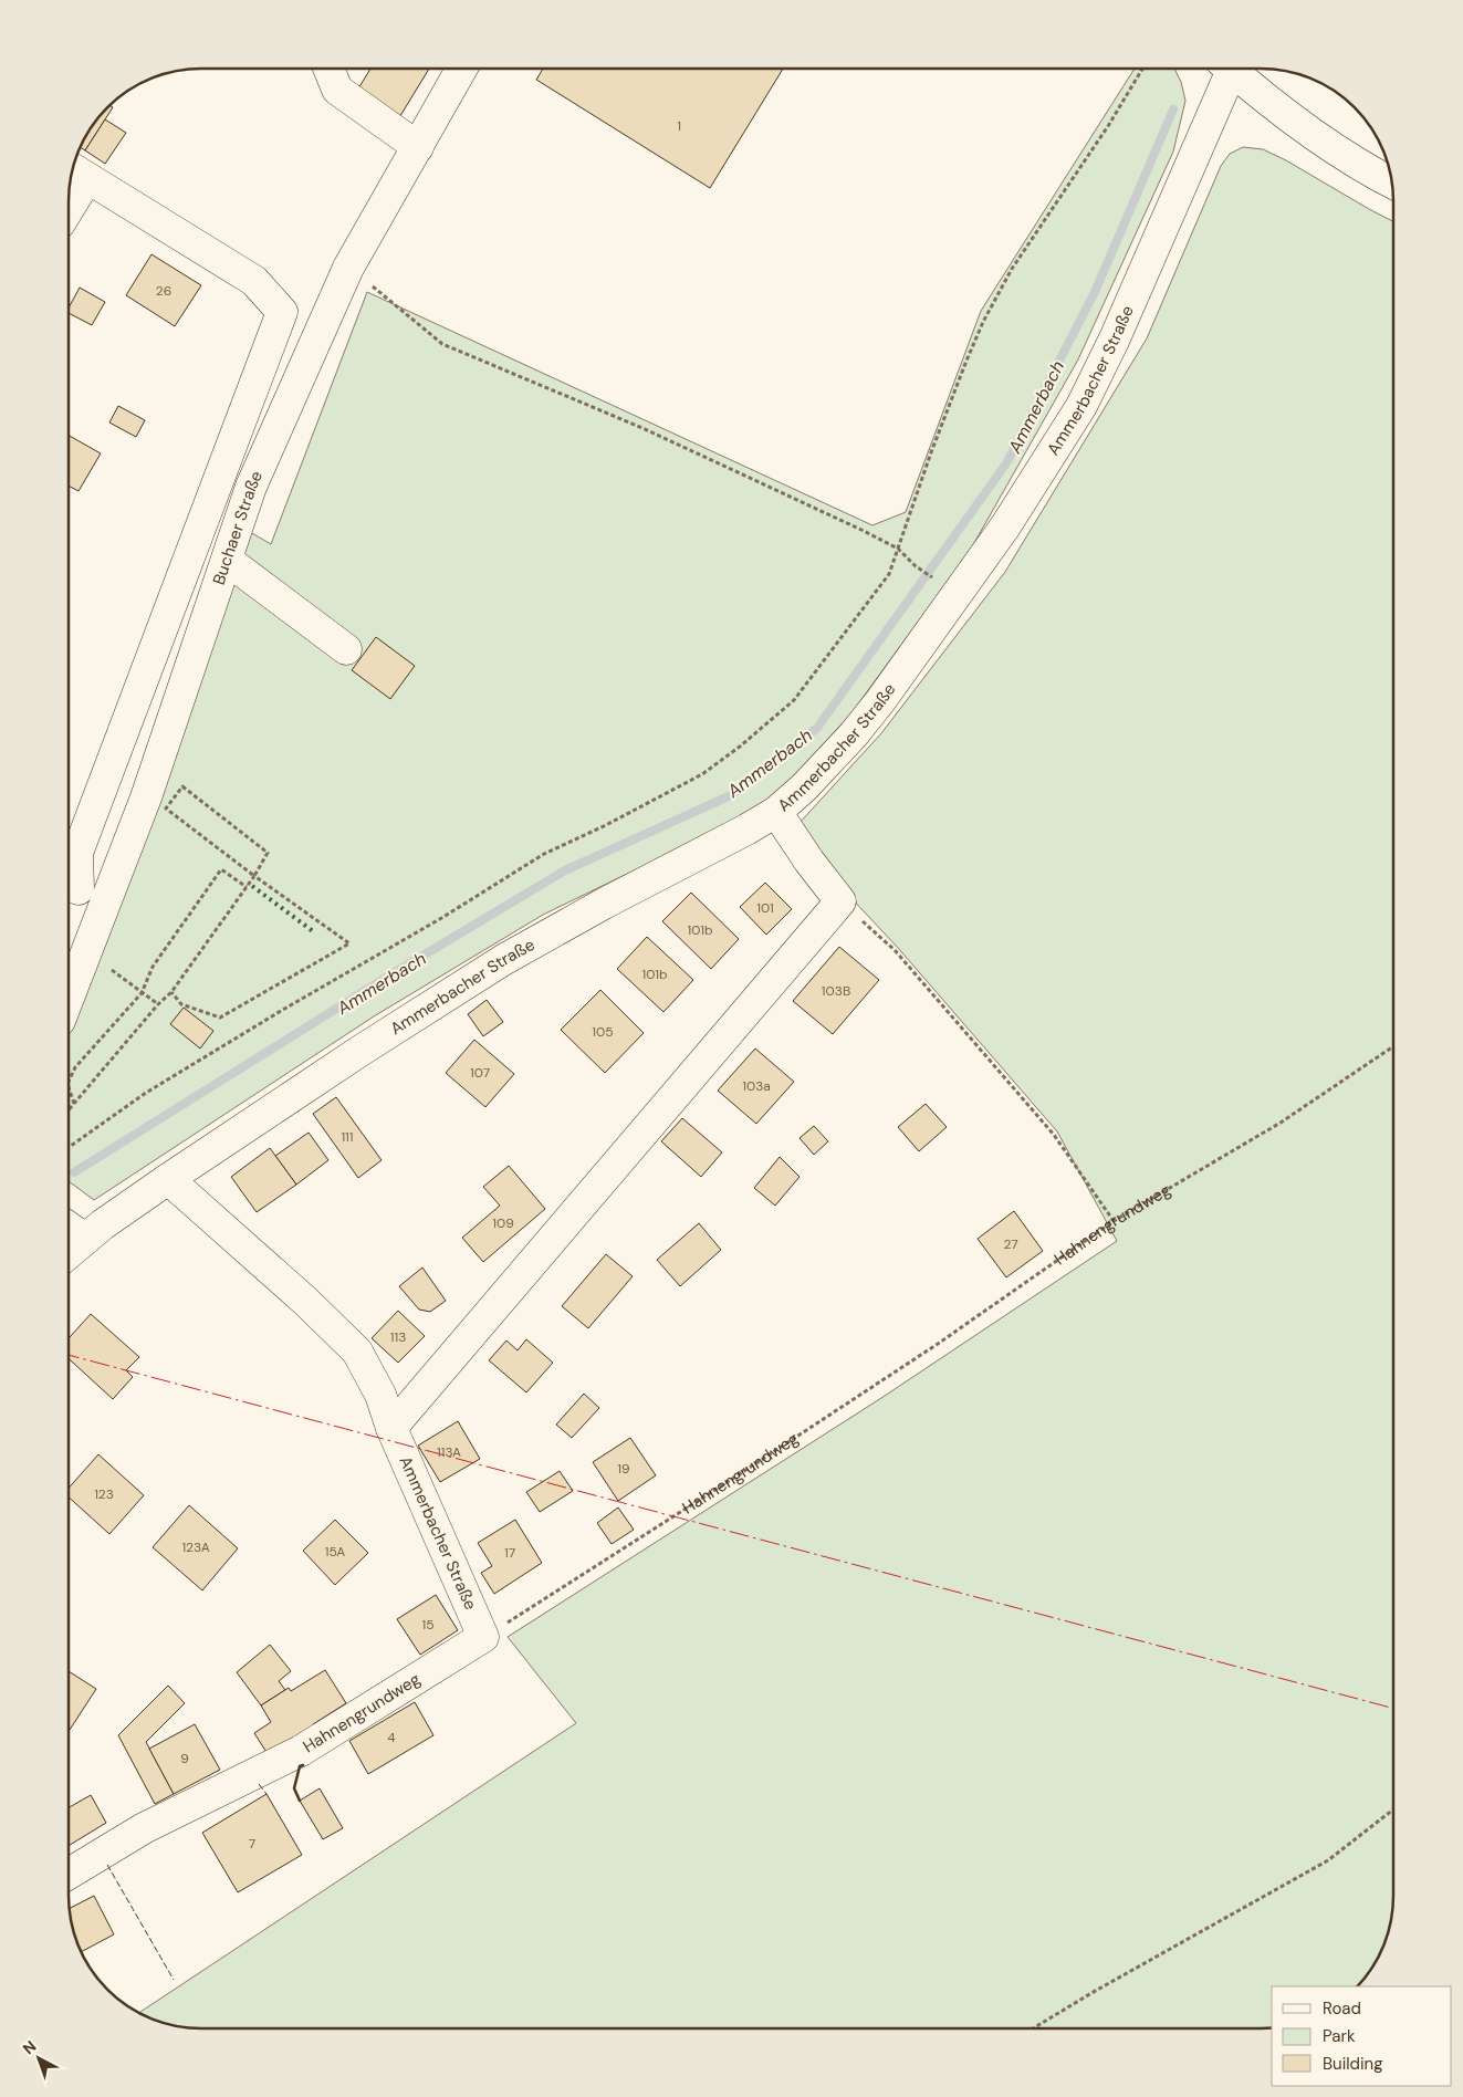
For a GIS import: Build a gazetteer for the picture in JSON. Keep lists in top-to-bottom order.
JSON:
{
  "streets": {
    "street": ["Ammerbacher Straße", "Buchaer Straße", "Hahnengrundweg"]
  },
  "crossings": [
    ["Ammerbacher Straße", "Hahnengrundweg"]
  ],
  "water": ["Ammerbach"],
  "house_numbers": [
    "1",
    "26",
    "101",
    "101b",
    "101b",
    "103B",
    "105",
    "107",
    "103a",
    "111",
    "109",
    "27",
    "113",
    "113A",
    "19",
    "123",
    "123A",
    "15A",
    "17",
    "15",
    "4",
    "9",
    "7"
  ],
  "legend": ["Road", "Park", "Building"],
  "north": "top left"
}
